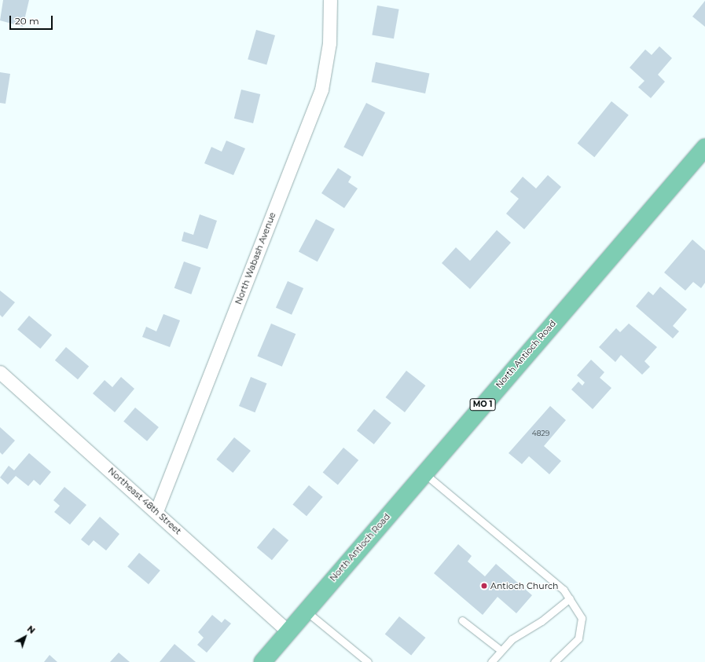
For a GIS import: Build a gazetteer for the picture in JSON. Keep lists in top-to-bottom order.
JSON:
{
  "streets": {
    "main road": ["North Antioch Road", "MO 1"],
    "street": ["North Wabash Avenue", "Northeast 48th Street"]
  },
  "crossings": [
    ["North Wabash Avenue", "Northeast 48th Street"],
    ["North Antioch Road", "Northeast 48th Street"]
  ],
  "places": ["Antioch Church"],
  "house_numbers": ["4829"],
  "scale_bar": "20 m",
  "north": "top right"
}
